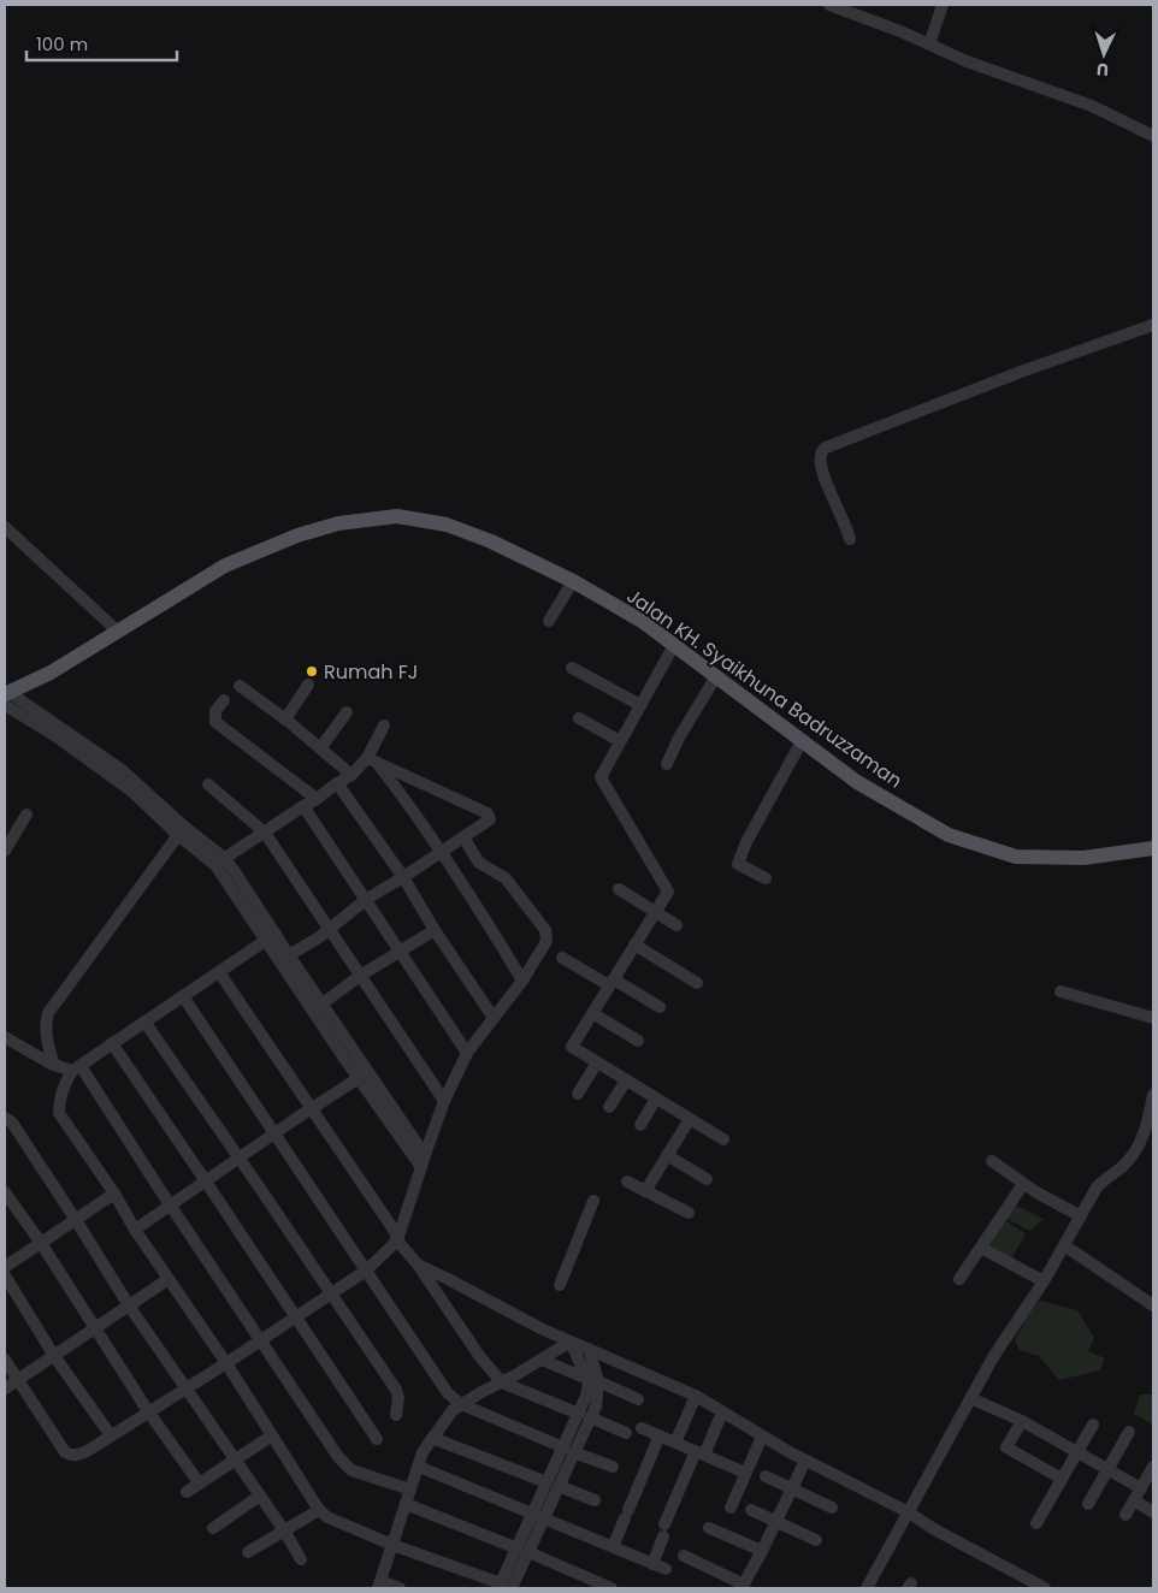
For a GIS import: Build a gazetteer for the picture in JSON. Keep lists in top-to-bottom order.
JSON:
{
  "streets": {
    "main road": ["Jalan KH. Syaikhuna Badruzzaman"]
  },
  "places": ["Rumah FJ"],
  "scale_bar": "100 m",
  "north": "bottom"
}
